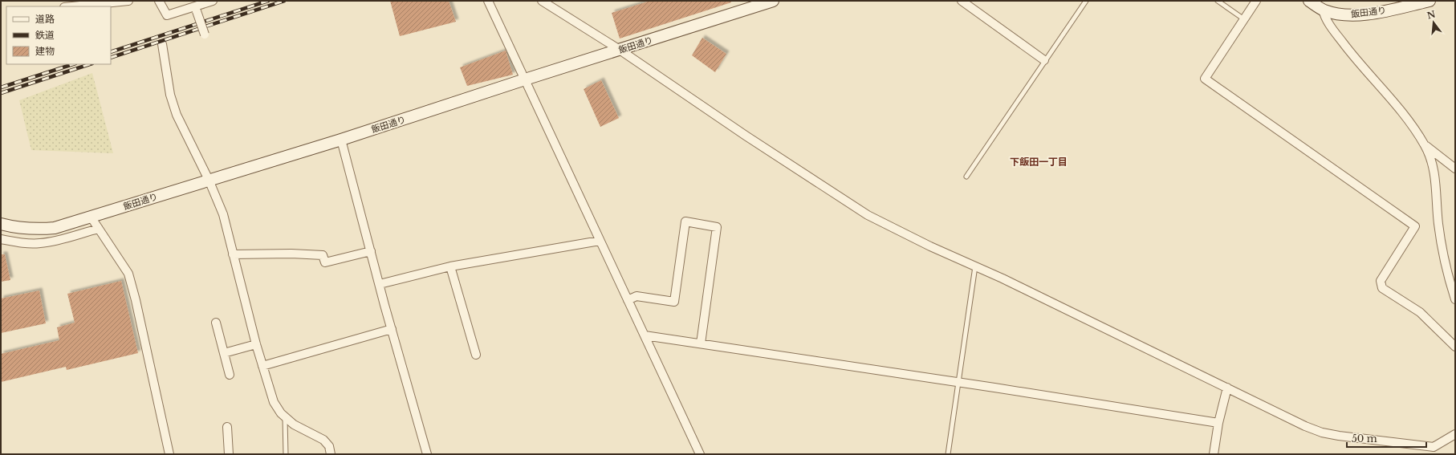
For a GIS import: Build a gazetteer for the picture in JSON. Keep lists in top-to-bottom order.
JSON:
{
  "streets": {
    "main road": ["飯田通り"]
  },
  "districts": ["下飯田一丁目"],
  "legend": ["道路", "鉄道", "建物"],
  "scale_bar": "50 m",
  "north": "top"
}
